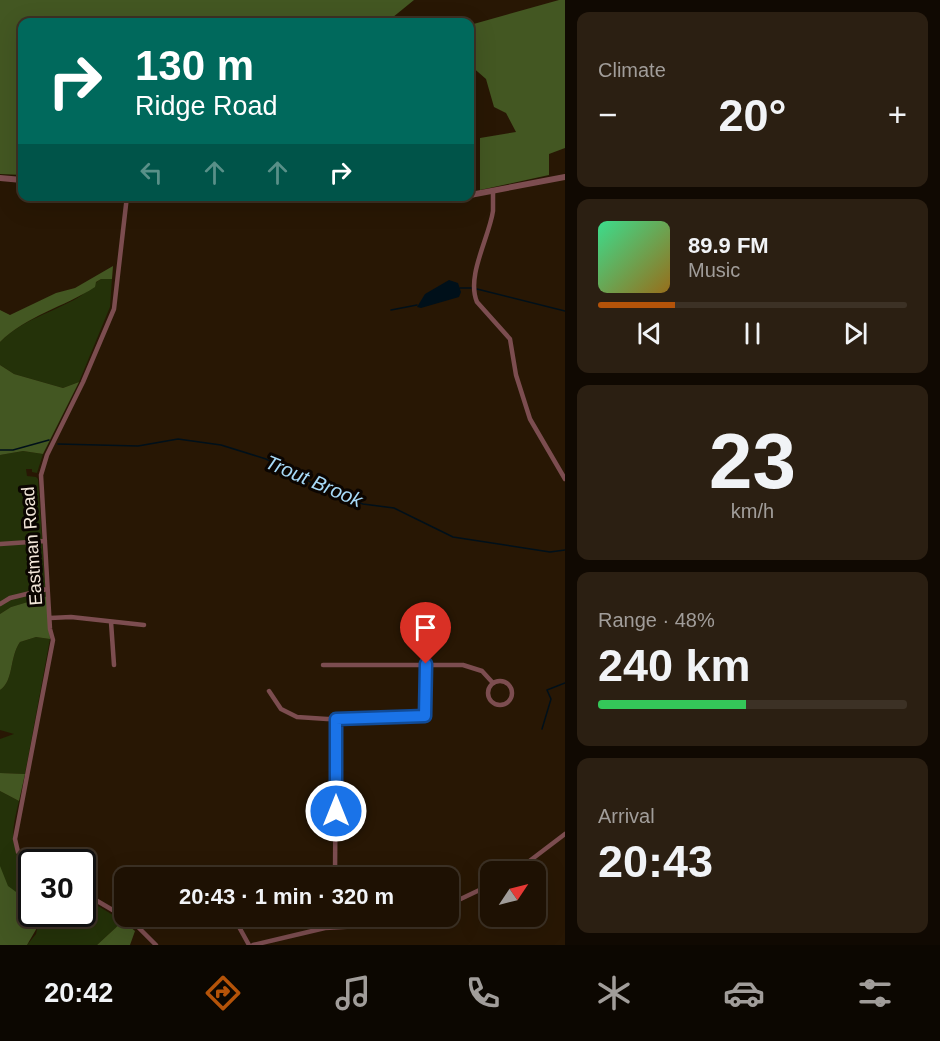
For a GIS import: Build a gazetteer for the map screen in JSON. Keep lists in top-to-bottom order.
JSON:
{
  "streets": {
    "street": ["Eastman Road"]
  },
  "water": ["Trout Brook"],
  "north": "top right",
  "page": {
    "tile": [
      "Climate",
      ["23", "km/h"],
      ["Range · 48%", "240 km"],
      ["Arrival", "20:43"]
    ],
    "turn": ["130 m", "Ridge Road"],
    "heat": ["−", "20°", "+"],
    "song": ["89.9 FM", "Music"],
    "limit": "30",
    "trip": "20:43 · 1 min · 320 m",
    "tabs": "20:42"
  }
}
